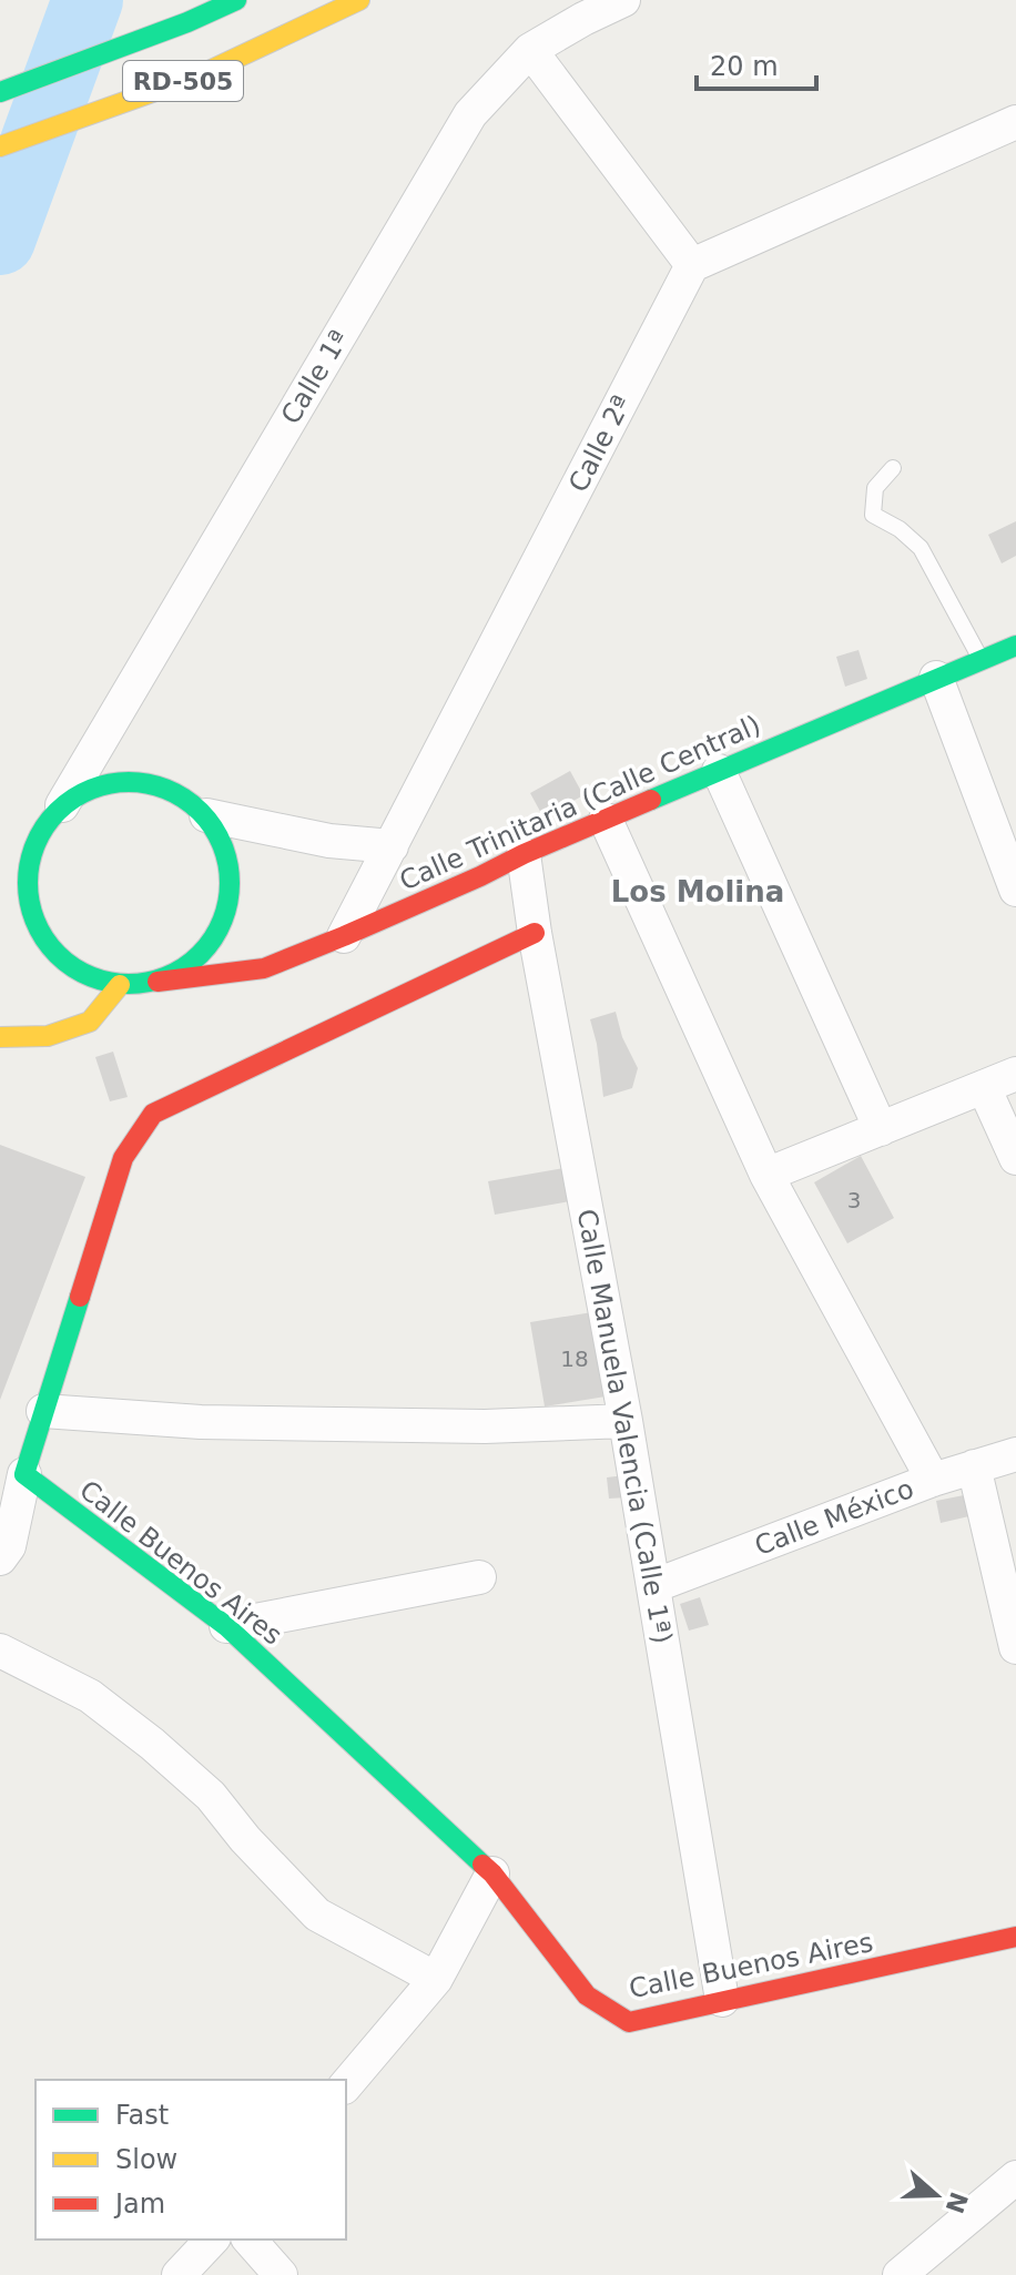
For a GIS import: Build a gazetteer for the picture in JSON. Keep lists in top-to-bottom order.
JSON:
{
  "streets": {
    "street": [
      "RD-505",
      "Calle 1ª",
      "Calle 2ª",
      "Calle Trinitaria (Calle Central)",
      "Calle Manuela Valencia (Calle 1ª)",
      "Calle México",
      "Calle Buenos Aires"
    ]
  },
  "crossings": [
    ["Calle 1ª", "Calle Trinitaria (Calle Central)"],
    ["Calle 2ª", "Calle Trinitaria (Calle Central)"],
    ["Calle Trinitaria (Calle Central)", "Calle Manuela Valencia (Calle 1ª)"],
    ["Calle Manuela Valencia (Calle 1ª)", "Calle México"],
    ["Calle Manuela Valencia (Calle 1ª)", "Calle Buenos Aires"]
  ],
  "districts": ["Los Molina"],
  "house_numbers": ["3", "18"],
  "legend": ["Fast", "Slow", "Jam"],
  "scale_bar": "20 m",
  "north": "right"
}
